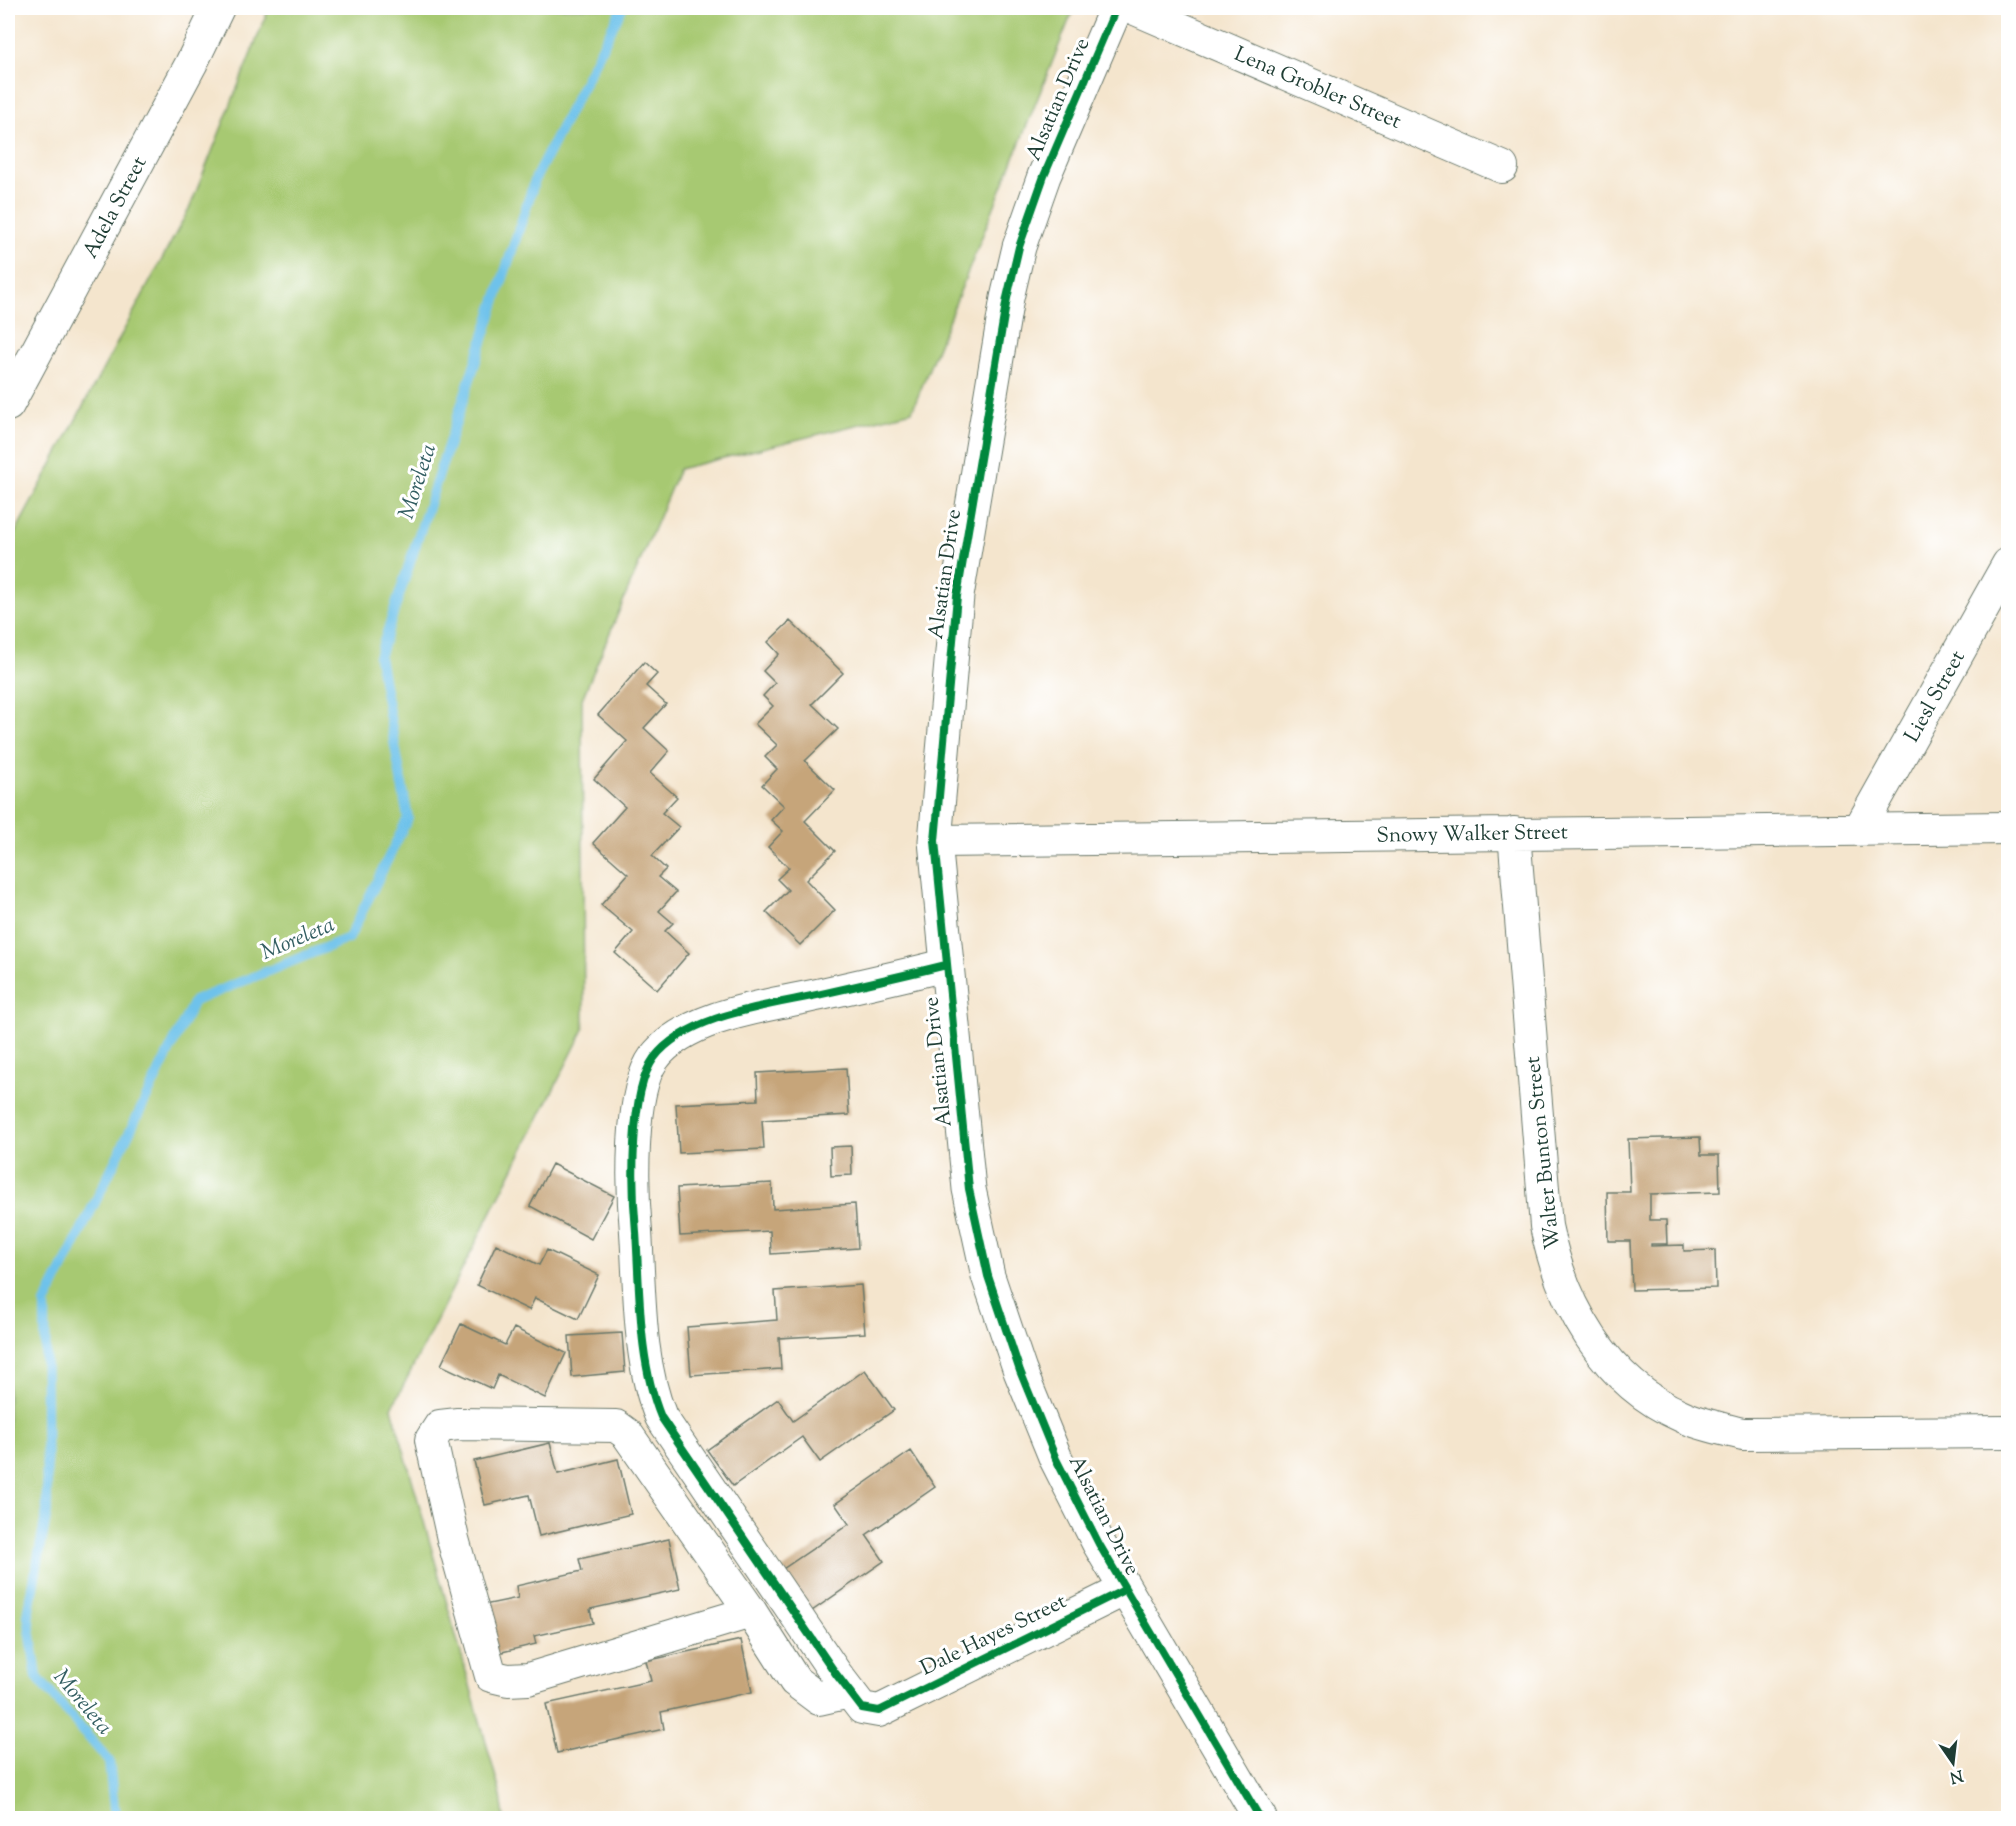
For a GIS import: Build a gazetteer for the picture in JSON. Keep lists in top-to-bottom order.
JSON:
{
  "streets": {
    "street": [
      "Lena Grobler Street",
      "Alsatian Drive",
      "Adela Street",
      "Liesl Street",
      "Snowy Walker Street",
      "Walter Bunton Street",
      "Dale Hayes Street"
    ]
  },
  "crossings": [
    ["Alsatian Drive", "Snowy Walker Street"],
    ["Alsatian Drive", "Dale Hayes Street"],
    ["Liesl Street", "Snowy Walker Street"],
    ["Snowy Walker Street", "Walter Bunton Street"]
  ],
  "water": ["Moreleta"],
  "north": "bottom"
}
